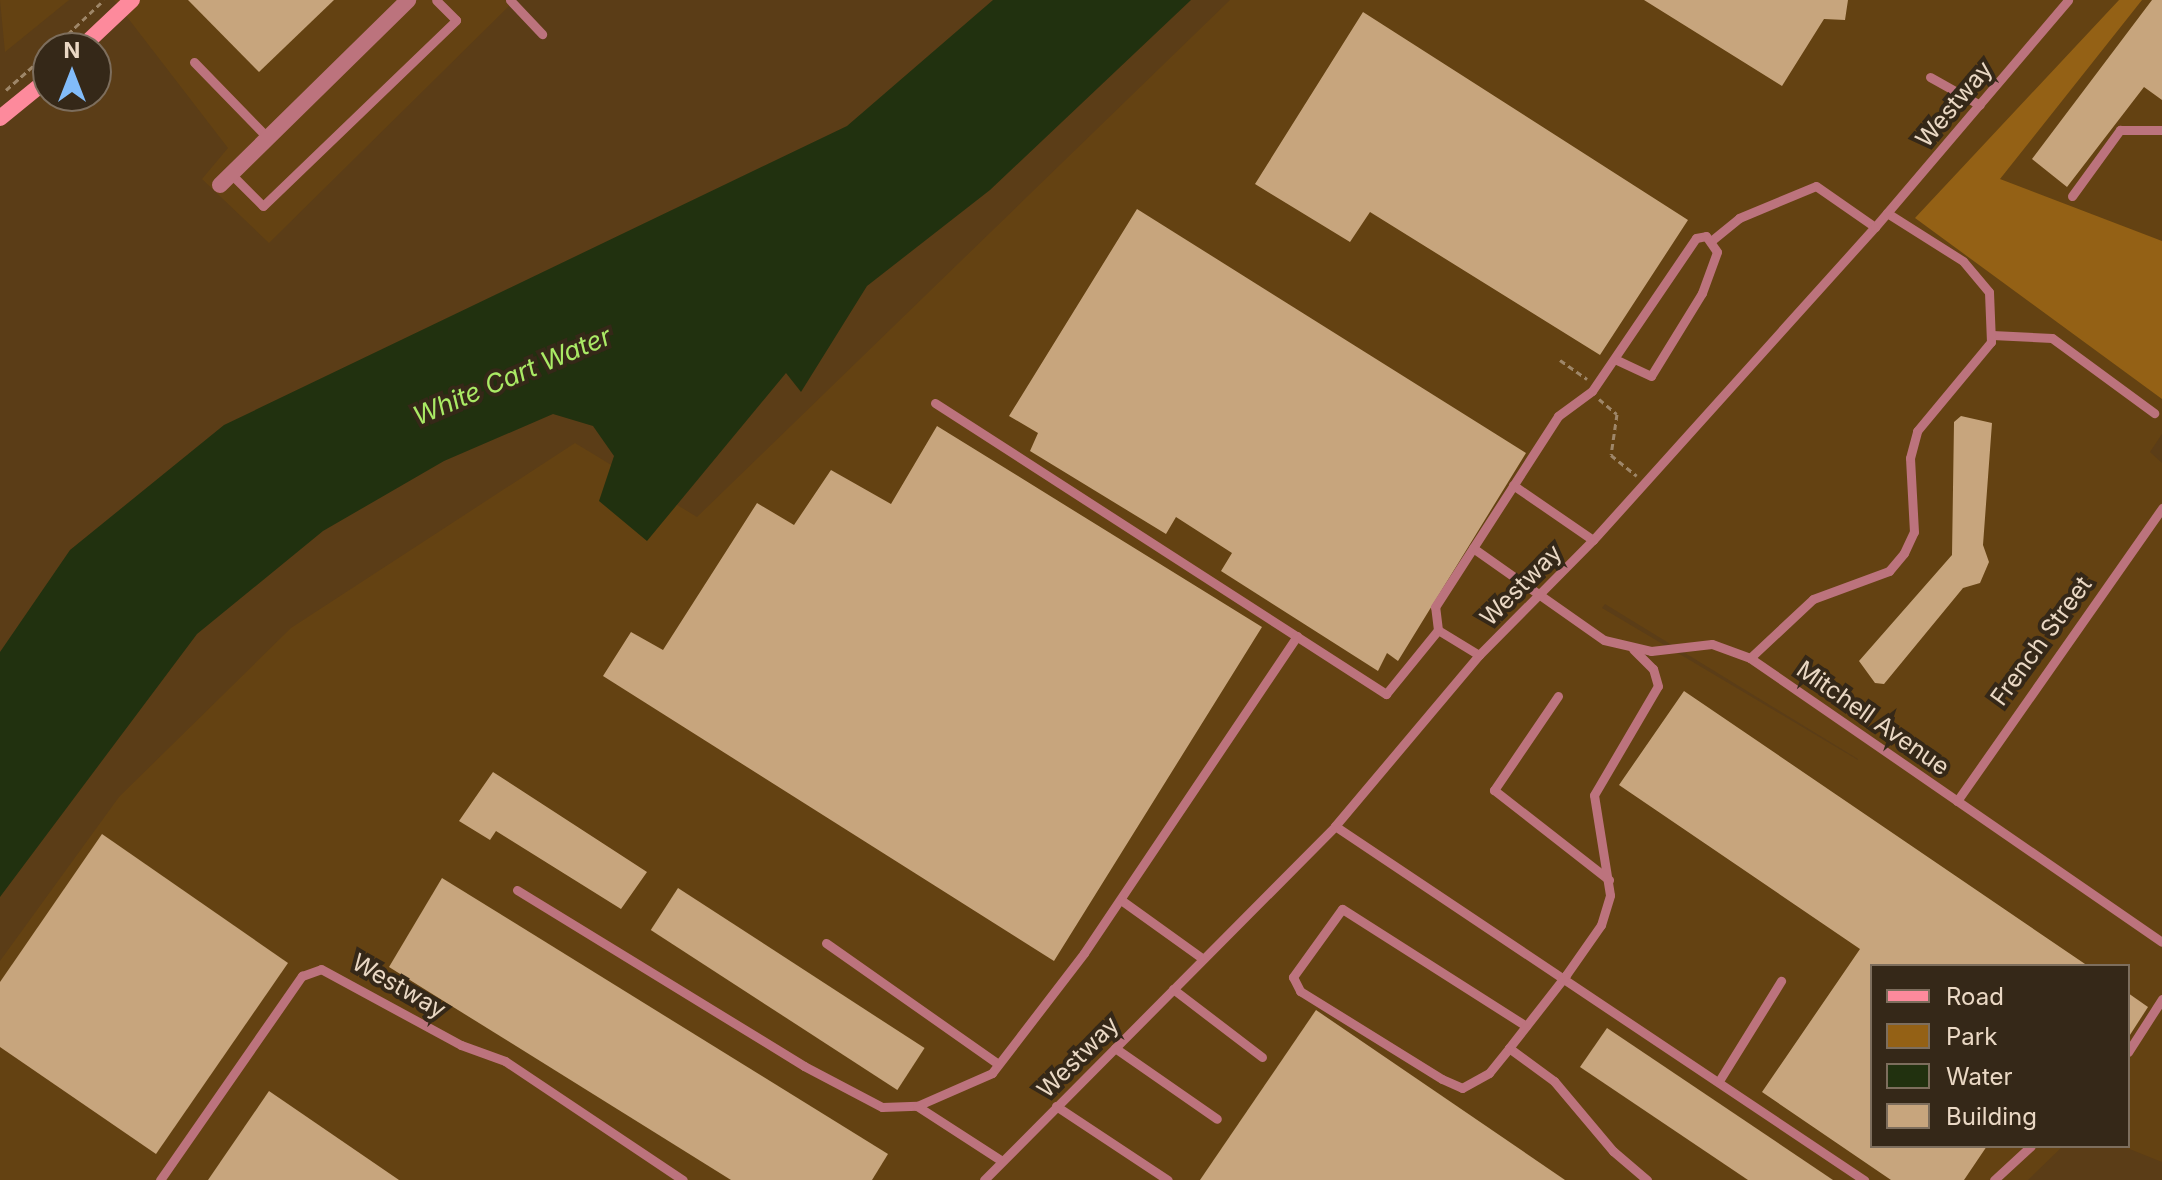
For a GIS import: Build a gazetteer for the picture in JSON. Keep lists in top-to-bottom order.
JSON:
{
  "streets": {
    "lane": ["Westway", "French Street", "Mitchell Avenue"]
  },
  "crossings": [
    ["Westway", "Mitchell Avenue"],
    ["French Street", "Mitchell Avenue"]
  ],
  "water": ["White Cart Water"],
  "legend": [
    "Road",
    "Park",
    "Water",
    "Building"
  ],
  "north": "top"
}
